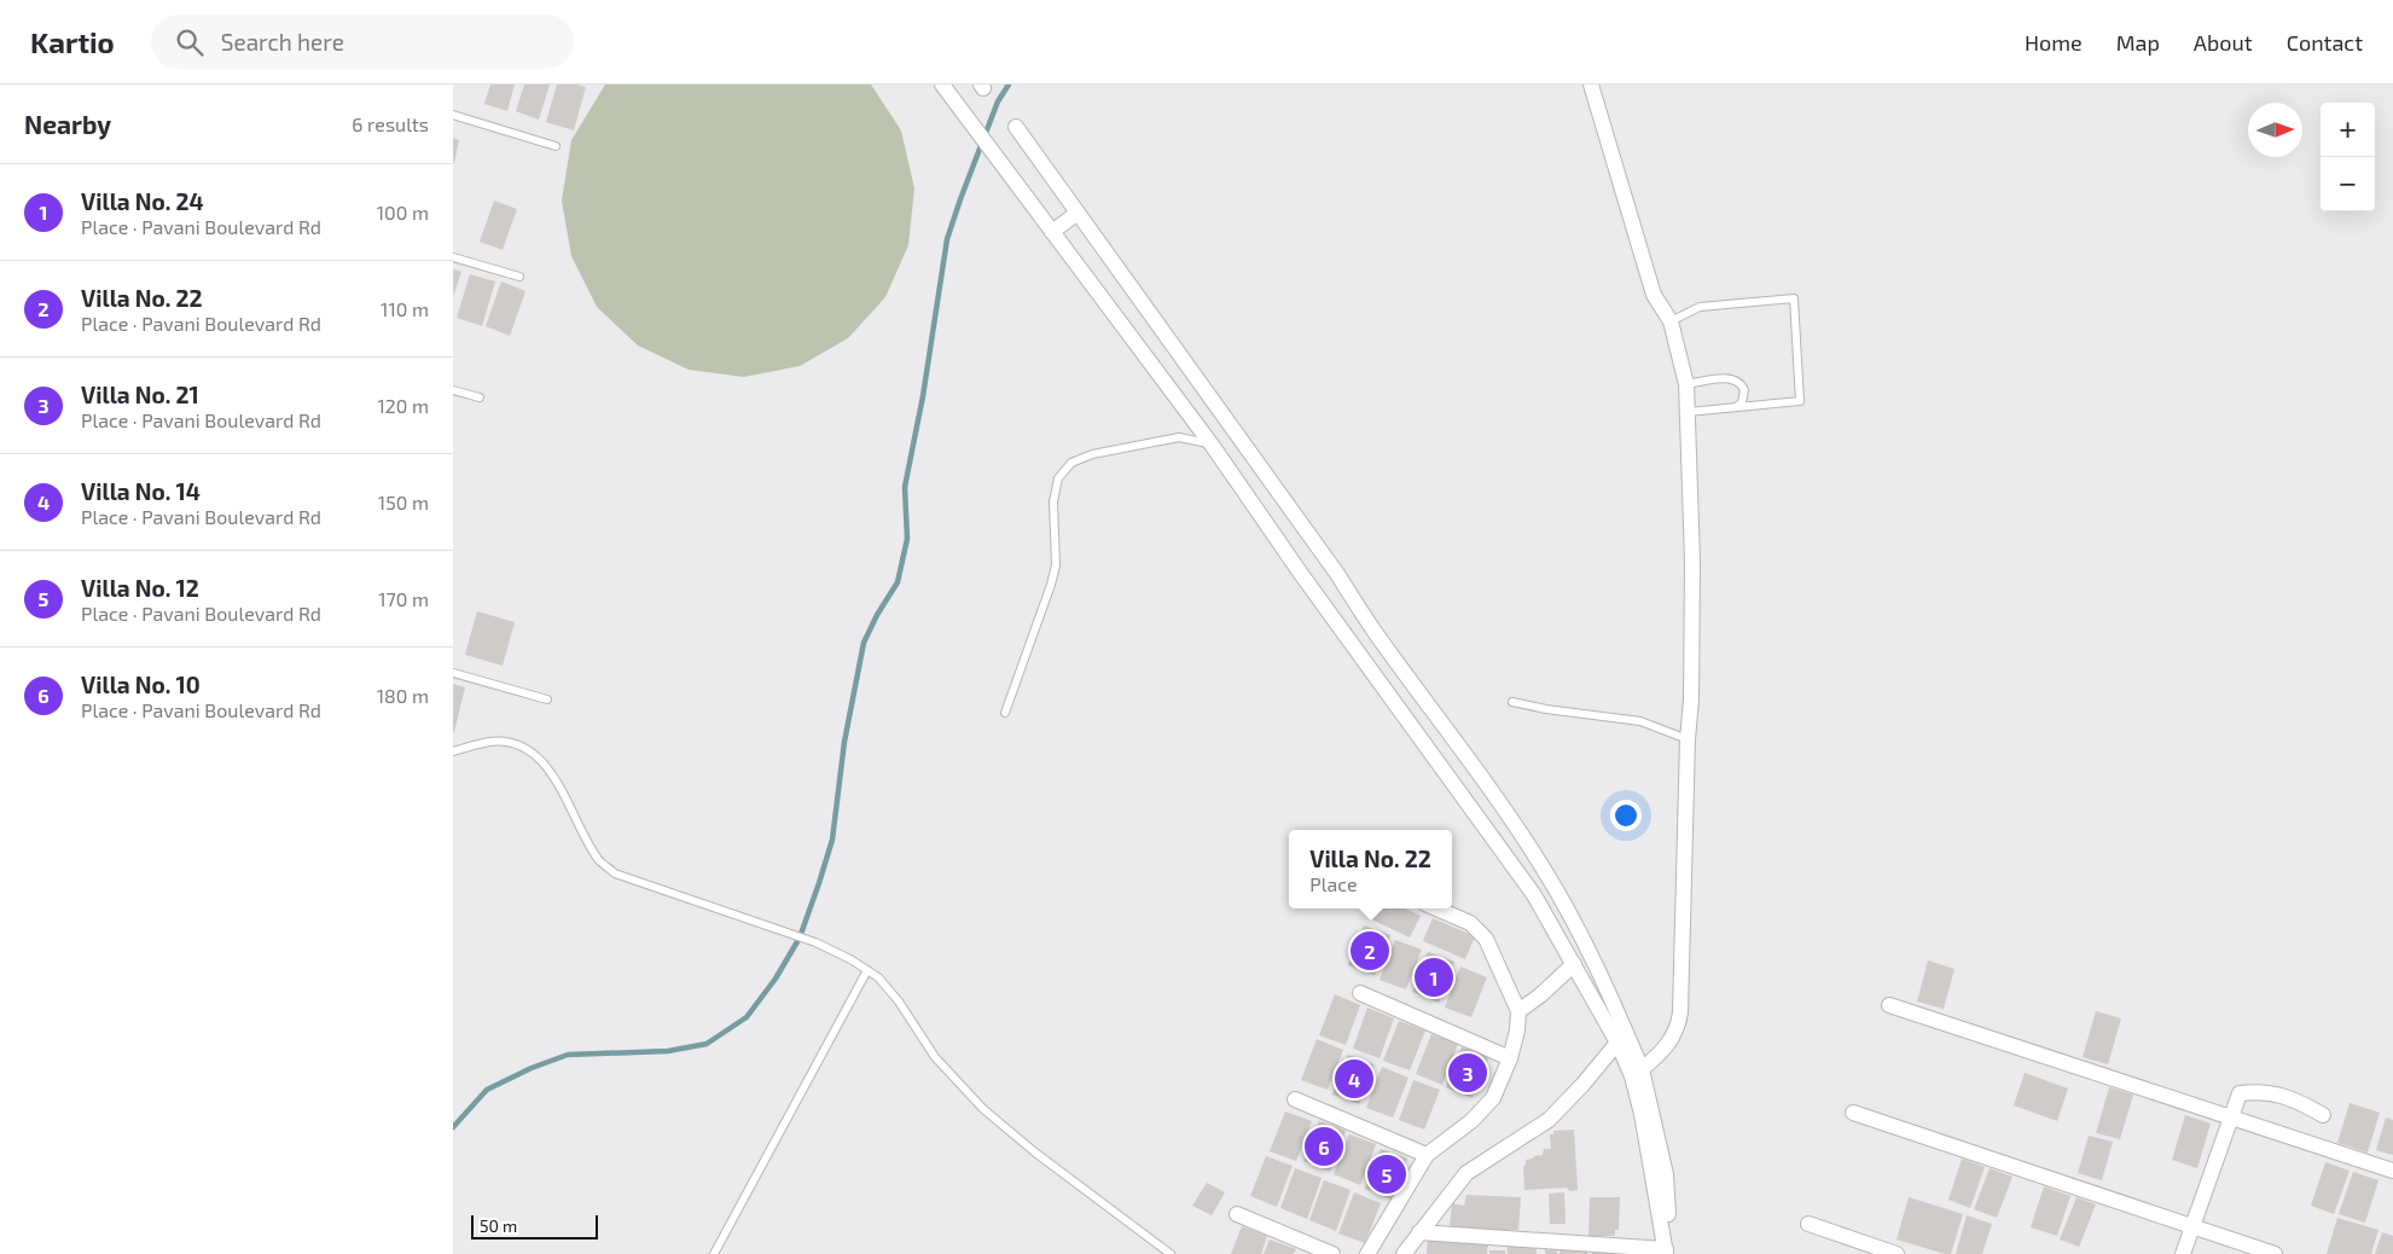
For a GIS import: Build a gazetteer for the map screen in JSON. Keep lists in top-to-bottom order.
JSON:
{
  "scale_bar": "50 m",
  "north": "right",
  "page": {
    "header": "Kartio",
    "search": "Search here",
    "nav": [
      "Home",
      "Map",
      "About",
      "Contact"
    ],
    "heading": ["Nearby", "6 results"],
    "map_buttons": ["+", "−"],
    "list": [
      {
        "mark": "1",
        "name": "Villa No. 24",
        "note": "Place · Pavani Boulevard Rd",
        "value": "100 m"
      },
      {
        "mark": "2",
        "name": "Villa No. 22",
        "note": "Place · Pavani Boulevard Rd",
        "value": "110 m"
      },
      {
        "mark": "3",
        "name": "Villa No. 21",
        "note": "Place · Pavani Boulevard Rd",
        "value": "120 m"
      },
      {
        "mark": "4",
        "name": "Villa No. 14",
        "note": "Place · Pavani Boulevard Rd",
        "value": "150 m"
      },
      {
        "mark": "5",
        "name": "Villa No. 12",
        "note": "Place · Pavani Boulevard Rd",
        "value": "170 m"
      },
      {
        "mark": "6",
        "name": "Villa No. 10",
        "note": "Place · Pavani Boulevard Rd",
        "value": "180 m"
      }
    ],
    "popup": ["Villa No. 22", "Place"],
    "pins": [
      "2",
      "1",
      "3",
      "4",
      "6",
      "5"
    ],
    "scale": "50 m"
  }
}
